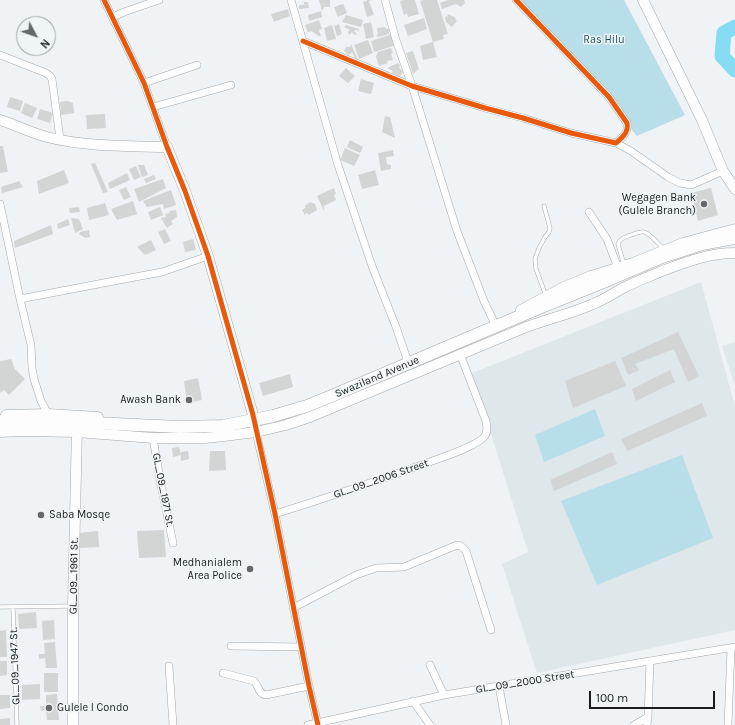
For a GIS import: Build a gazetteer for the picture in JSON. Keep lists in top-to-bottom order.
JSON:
{
  "streets": {
    "main road": ["Swaziland Avenue", "GL_09_1961 St."],
    "street": ["GL_09_2006 Street", "GL_09_1971 St.", "GL_09_2000 Street"],
    "lane": ["GL_09_1947 St."]
  },
  "crossings": [
    ["Swaziland Avenue", "GL_09_1961 St."]
  ],
  "parks": ["Ras Hilu"],
  "places": [
    "Wegagen Bank (Gulele Branch)",
    "Awash Bank",
    "Saba Mosqe",
    "Medhanialem Area Police",
    "Gulele I Condo"
  ],
  "scale_bar": "100 m",
  "north": "bottom right"
}
